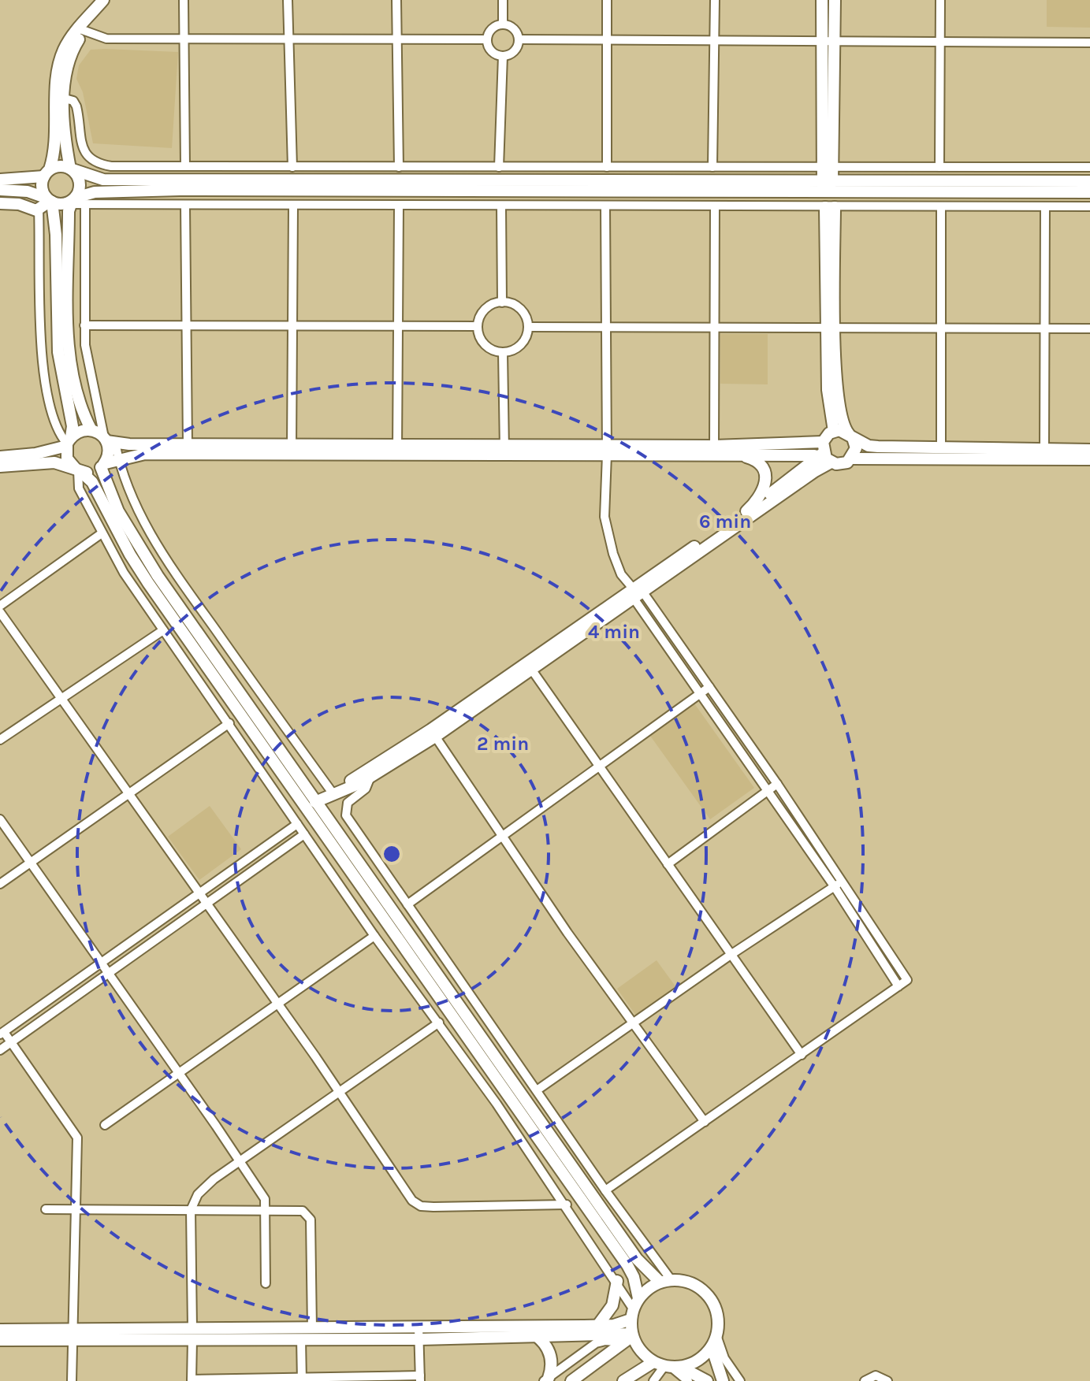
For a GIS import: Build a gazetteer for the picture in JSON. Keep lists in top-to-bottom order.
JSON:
{
  "rings": ["6 min", "4 min", "2 min"]
}
